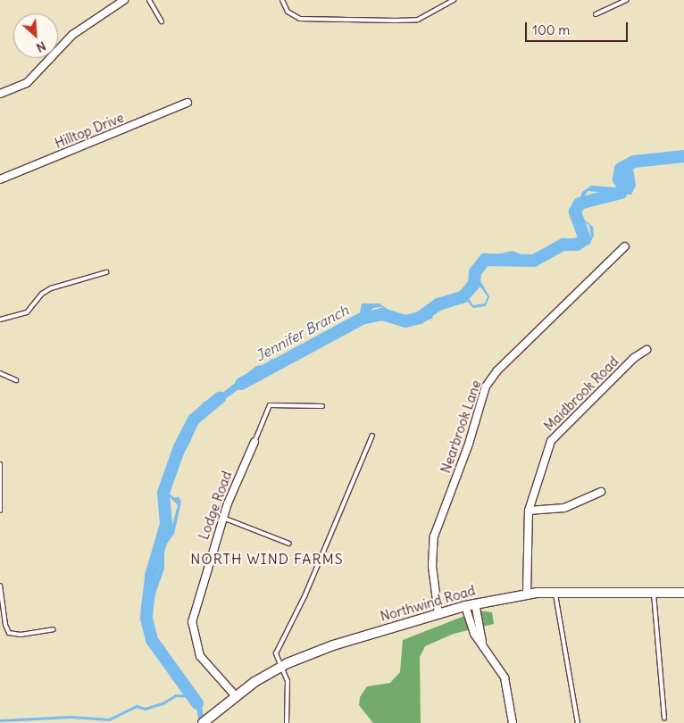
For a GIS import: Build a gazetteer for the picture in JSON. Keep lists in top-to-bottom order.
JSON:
{
  "streets": {
    "street": [
      "Hilltop Drive",
      "Maidbrook Road",
      "Nearbrook Lane",
      "Lodge Road",
      "Northwind Road"
    ]
  },
  "crossings": [
    ["Maidbrook Road", "Northwind Road"],
    ["Nearbrook Lane", "Northwind Road"],
    ["Lodge Road", "Northwind Road"]
  ],
  "districts": ["NORTH WIND FARMS"],
  "water": ["Jennifer Branch"],
  "scale_bar": "100 m",
  "north": "bottom right"
}
